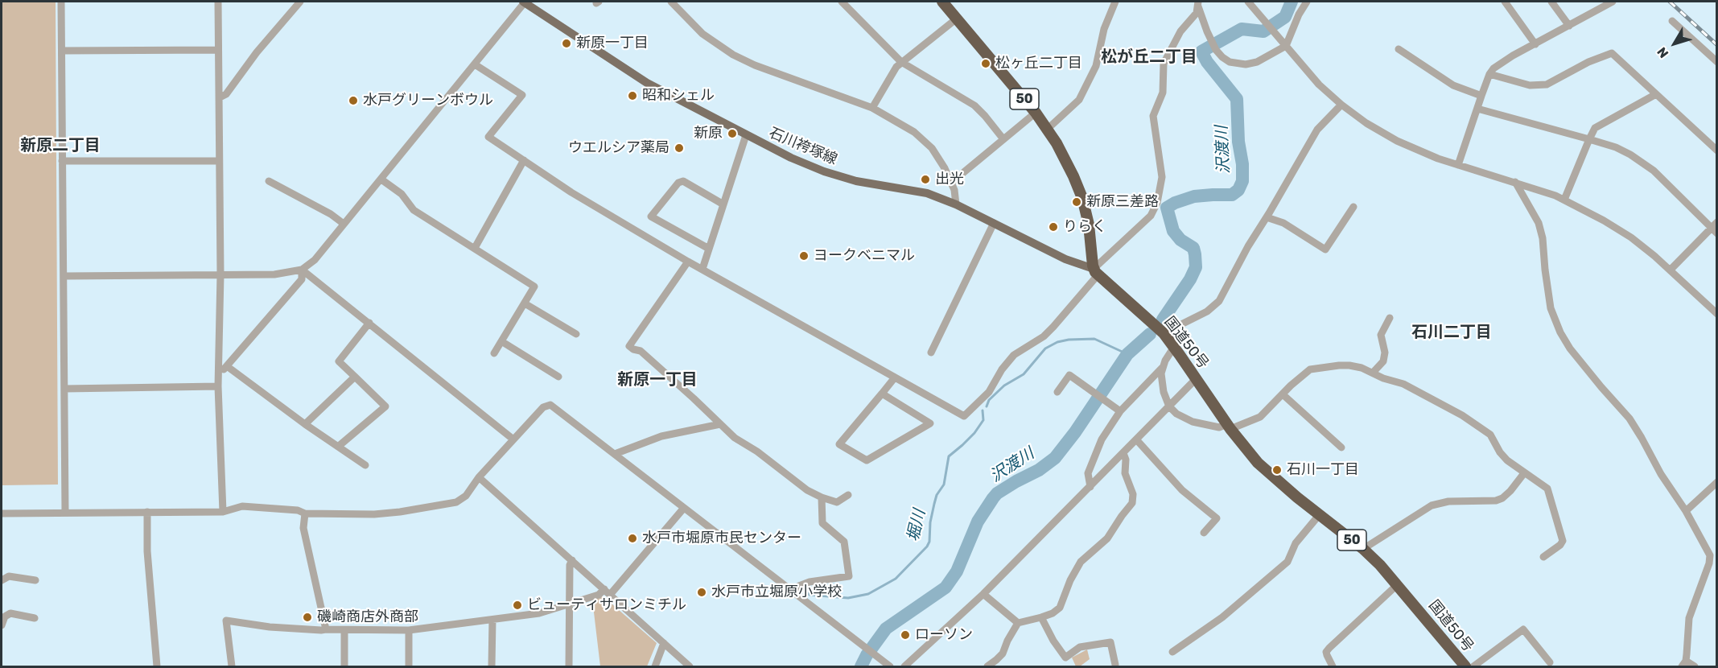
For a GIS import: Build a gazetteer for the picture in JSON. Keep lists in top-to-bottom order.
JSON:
{
  "streets": {
    "highway": ["50", "国道50号"],
    "main road": ["石川袴塚線"]
  },
  "crossings": [
    ["50", "石川袴塚線"],
    ["50", "国道50号"],
    ["石川袴塚線", "国道50号"]
  ],
  "districts": [
    "松が丘二丁目",
    "新原二丁目",
    "石川二丁目",
    "新原一丁目"
  ],
  "water": ["沢渡川", "堀川"],
  "places": [
    "新原一丁目",
    "松ヶ丘二丁目",
    "昭和シェル",
    "水戸グリーンボウル",
    "新原",
    "ウエルシア薬局",
    "出光",
    "新原三差路",
    "りらく",
    "ヨークベニマル",
    "石川一丁目",
    "水戸市堀原市民センター",
    "水戸市立堀原小学校",
    "ビューティサロンミチル",
    "磯崎商店外商部",
    "ローソン"
  ],
  "north": "bottom left"
}
